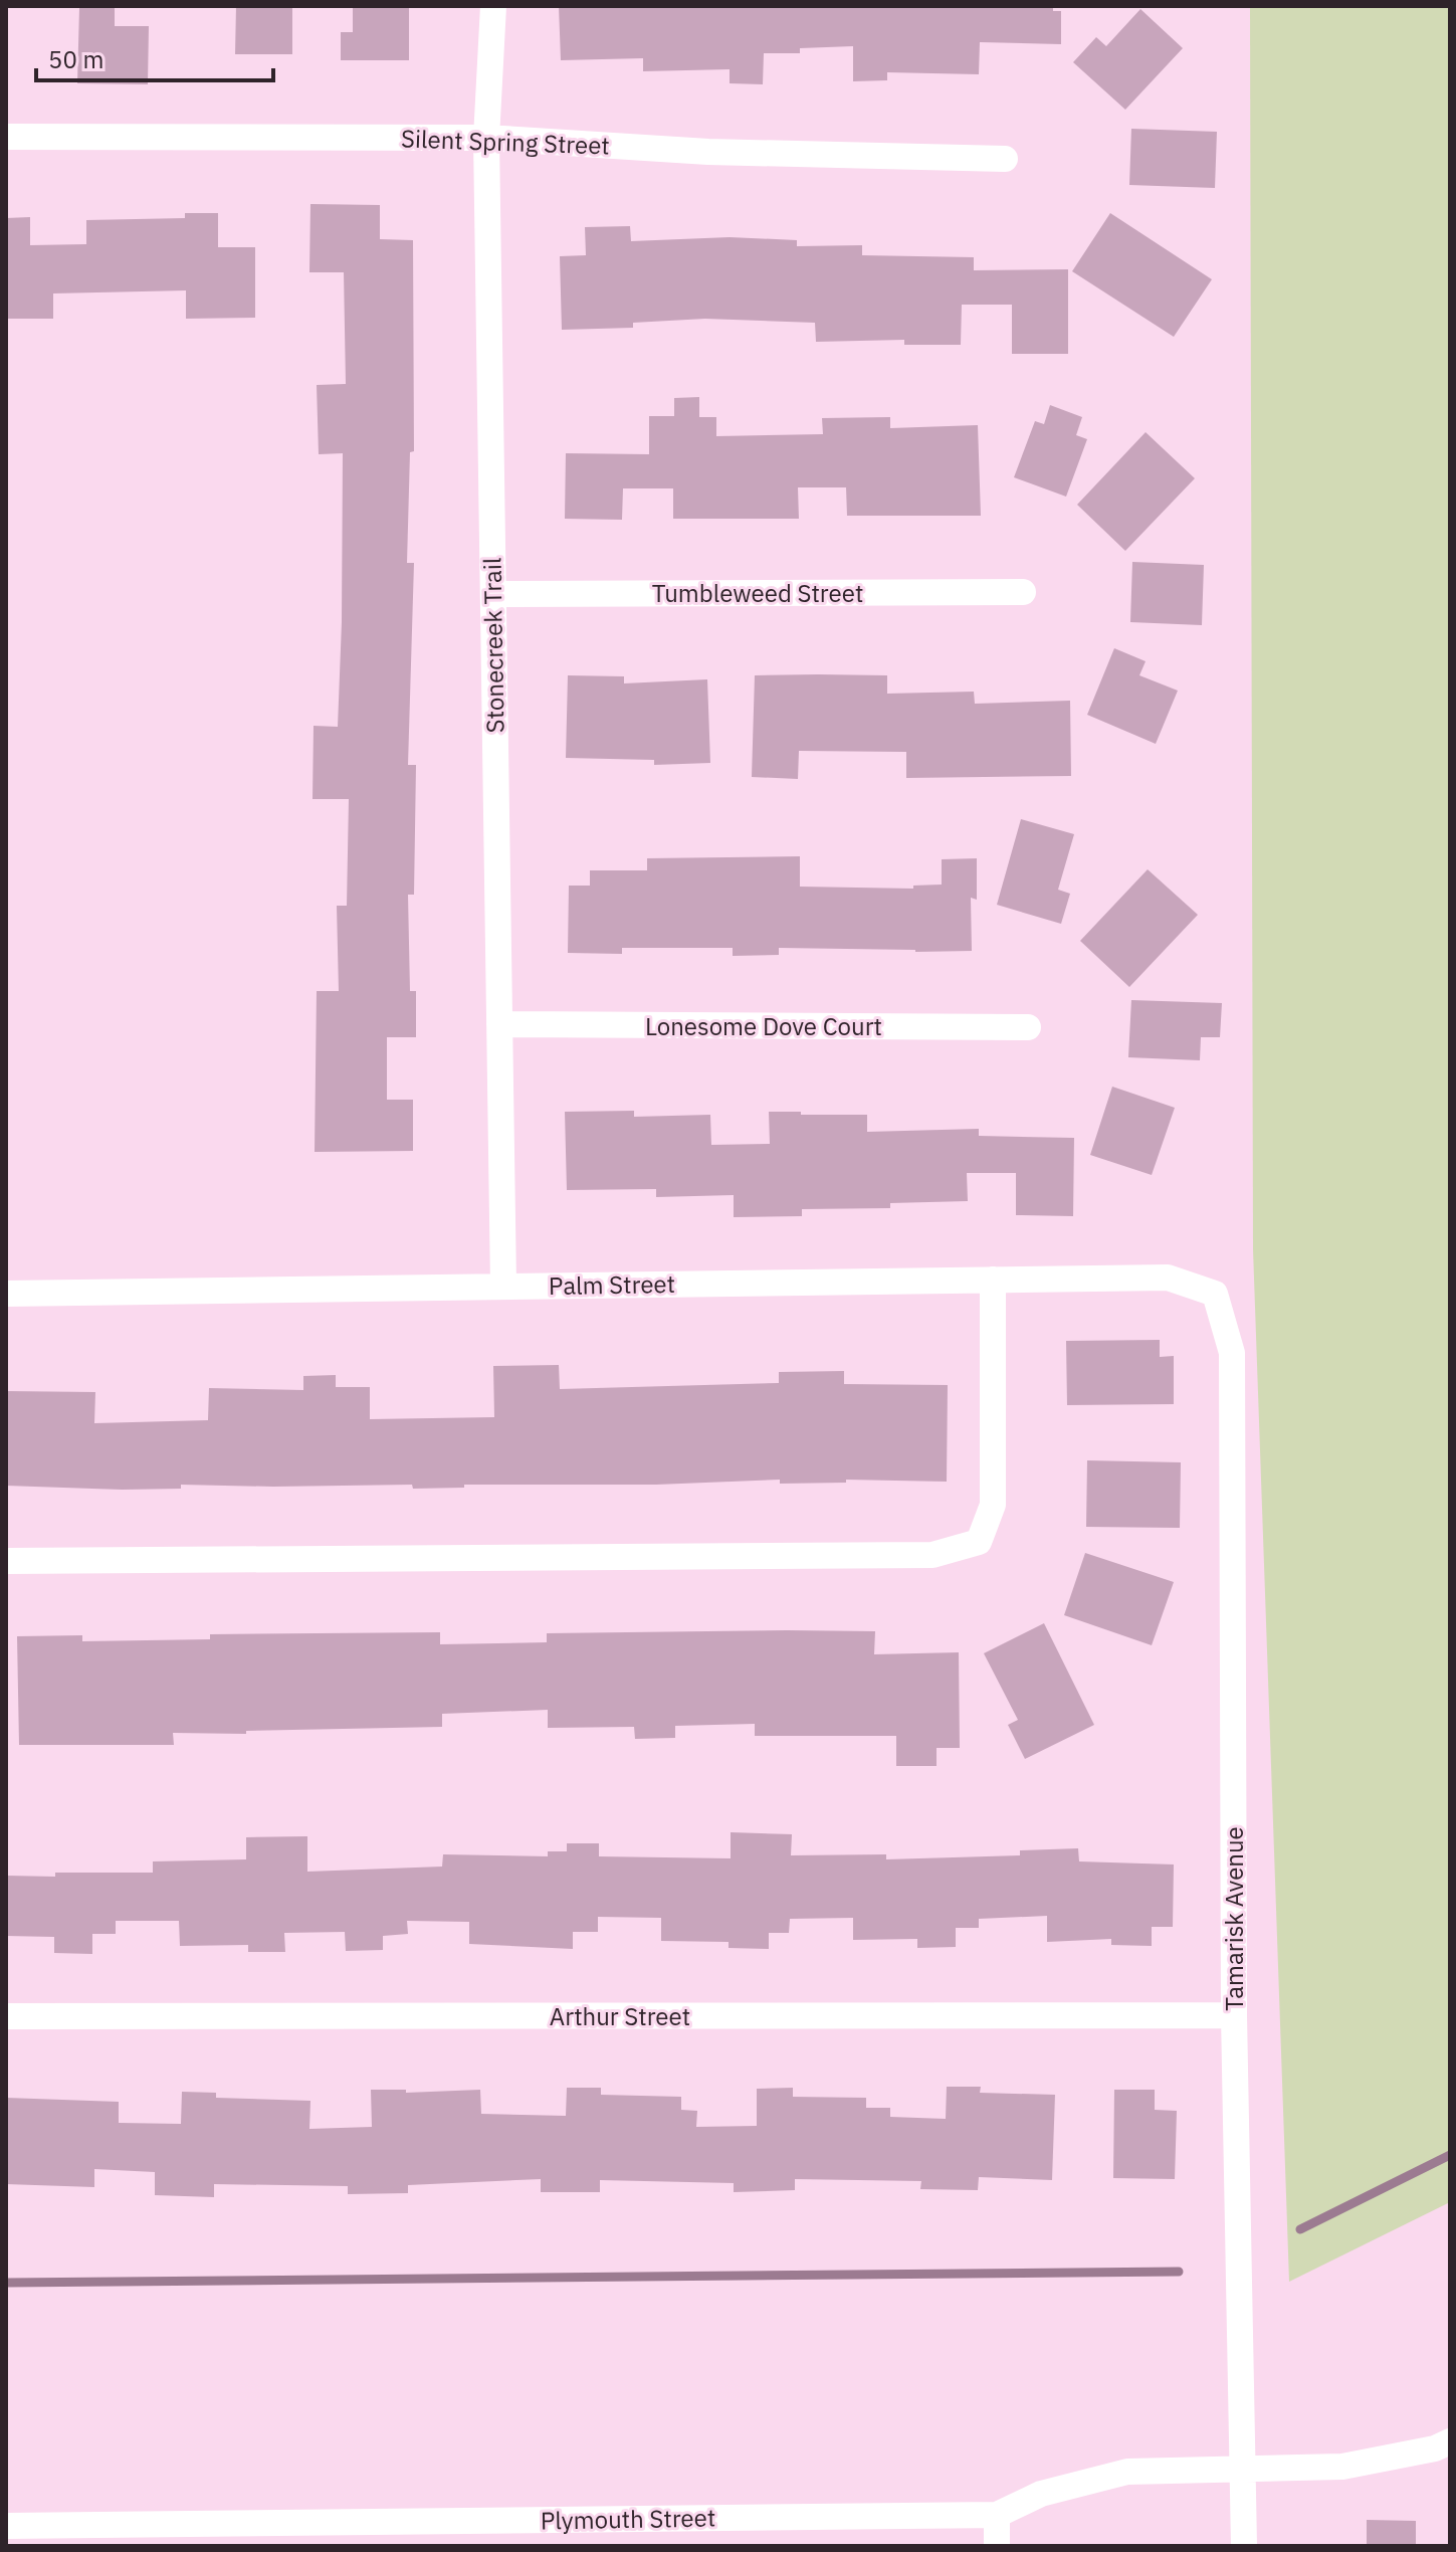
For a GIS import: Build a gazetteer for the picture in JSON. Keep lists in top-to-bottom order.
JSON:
{
  "streets": {
    "street": [
      "Silent Spring Street",
      "Tumbleweed Street",
      "Stonecreek Trail",
      "Lonesome Dove Court",
      "Palm Street",
      "Tamarisk Avenue",
      "Arthur Street",
      "Plymouth Street"
    ]
  },
  "crossings": [
    ["Silent Spring Street", "Stonecreek Trail"],
    ["Tumbleweed Street", "Stonecreek Trail"],
    ["Stonecreek Trail", "Lonesome Dove Court"],
    ["Stonecreek Trail", "Palm Street"],
    ["Palm Street", "Tamarisk Avenue"],
    ["Tamarisk Avenue", "Arthur Street"],
    ["Tamarisk Avenue", "Plymouth Street"]
  ],
  "scale_bar": "50 m"
}
